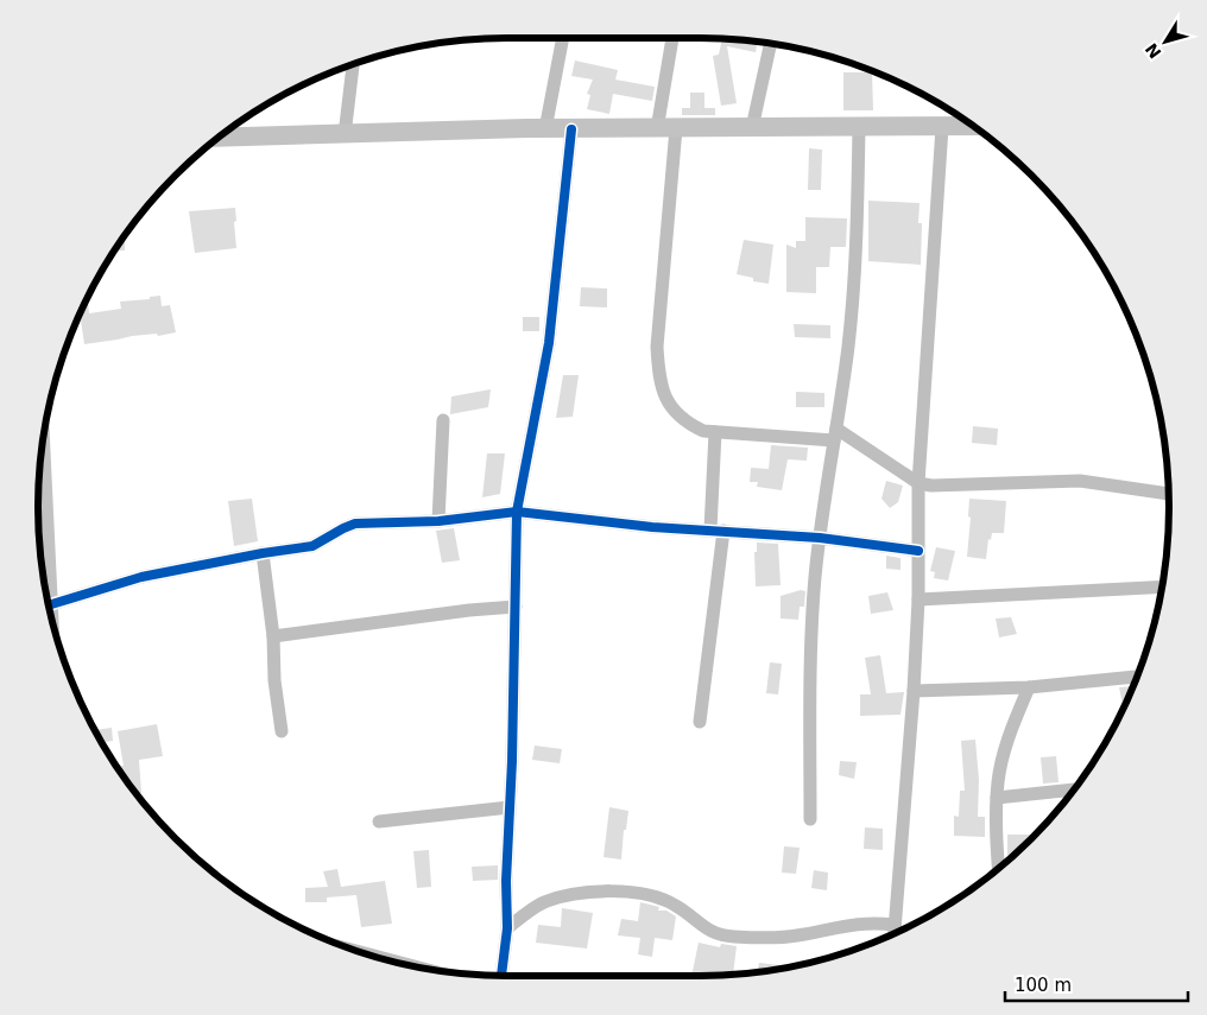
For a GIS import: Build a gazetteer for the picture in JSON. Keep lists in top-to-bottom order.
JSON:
{
  "scale_bar": "100 m",
  "north": "bottom left"
}
